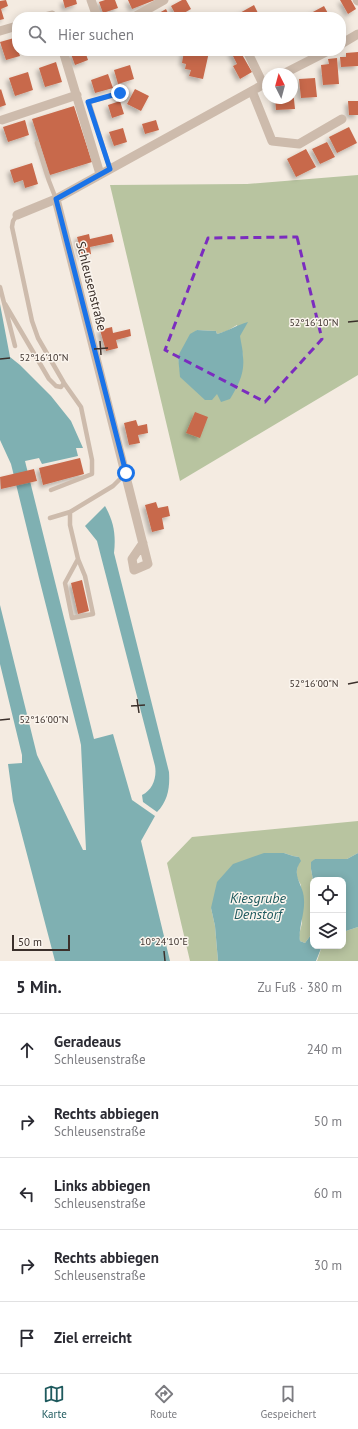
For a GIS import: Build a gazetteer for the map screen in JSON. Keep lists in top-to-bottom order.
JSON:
{
  "streets": {
    "street": ["Schleusenstraße"]
  },
  "water": ["Kiesgrube Denstorf"],
  "scale_bar": "50 m",
  "north": "top",
  "page": {
    "search": "Hier suchen",
    "scale": "50 m",
    "heading": ["5 Min.", "Zu Fuß · 380 m"],
    "list": [
      ["Geradeaus", "Schleusenstraße", "240 m"],
      ["Rechts abbiegen", "Schleusenstraße", "50 m"],
      ["Links abbiegen", "Schleusenstraße", "60 m"],
      ["Rechts abbiegen", "Schleusenstraße", "30 m"],
      "Ziel erreicht"
    ],
    "nav": ["Karte", "Route", "Gespeichert"]
  },
  "coordinates": ["52°16'10\"N", "52°16'00\"N", "10°24'10\"E"]
}
